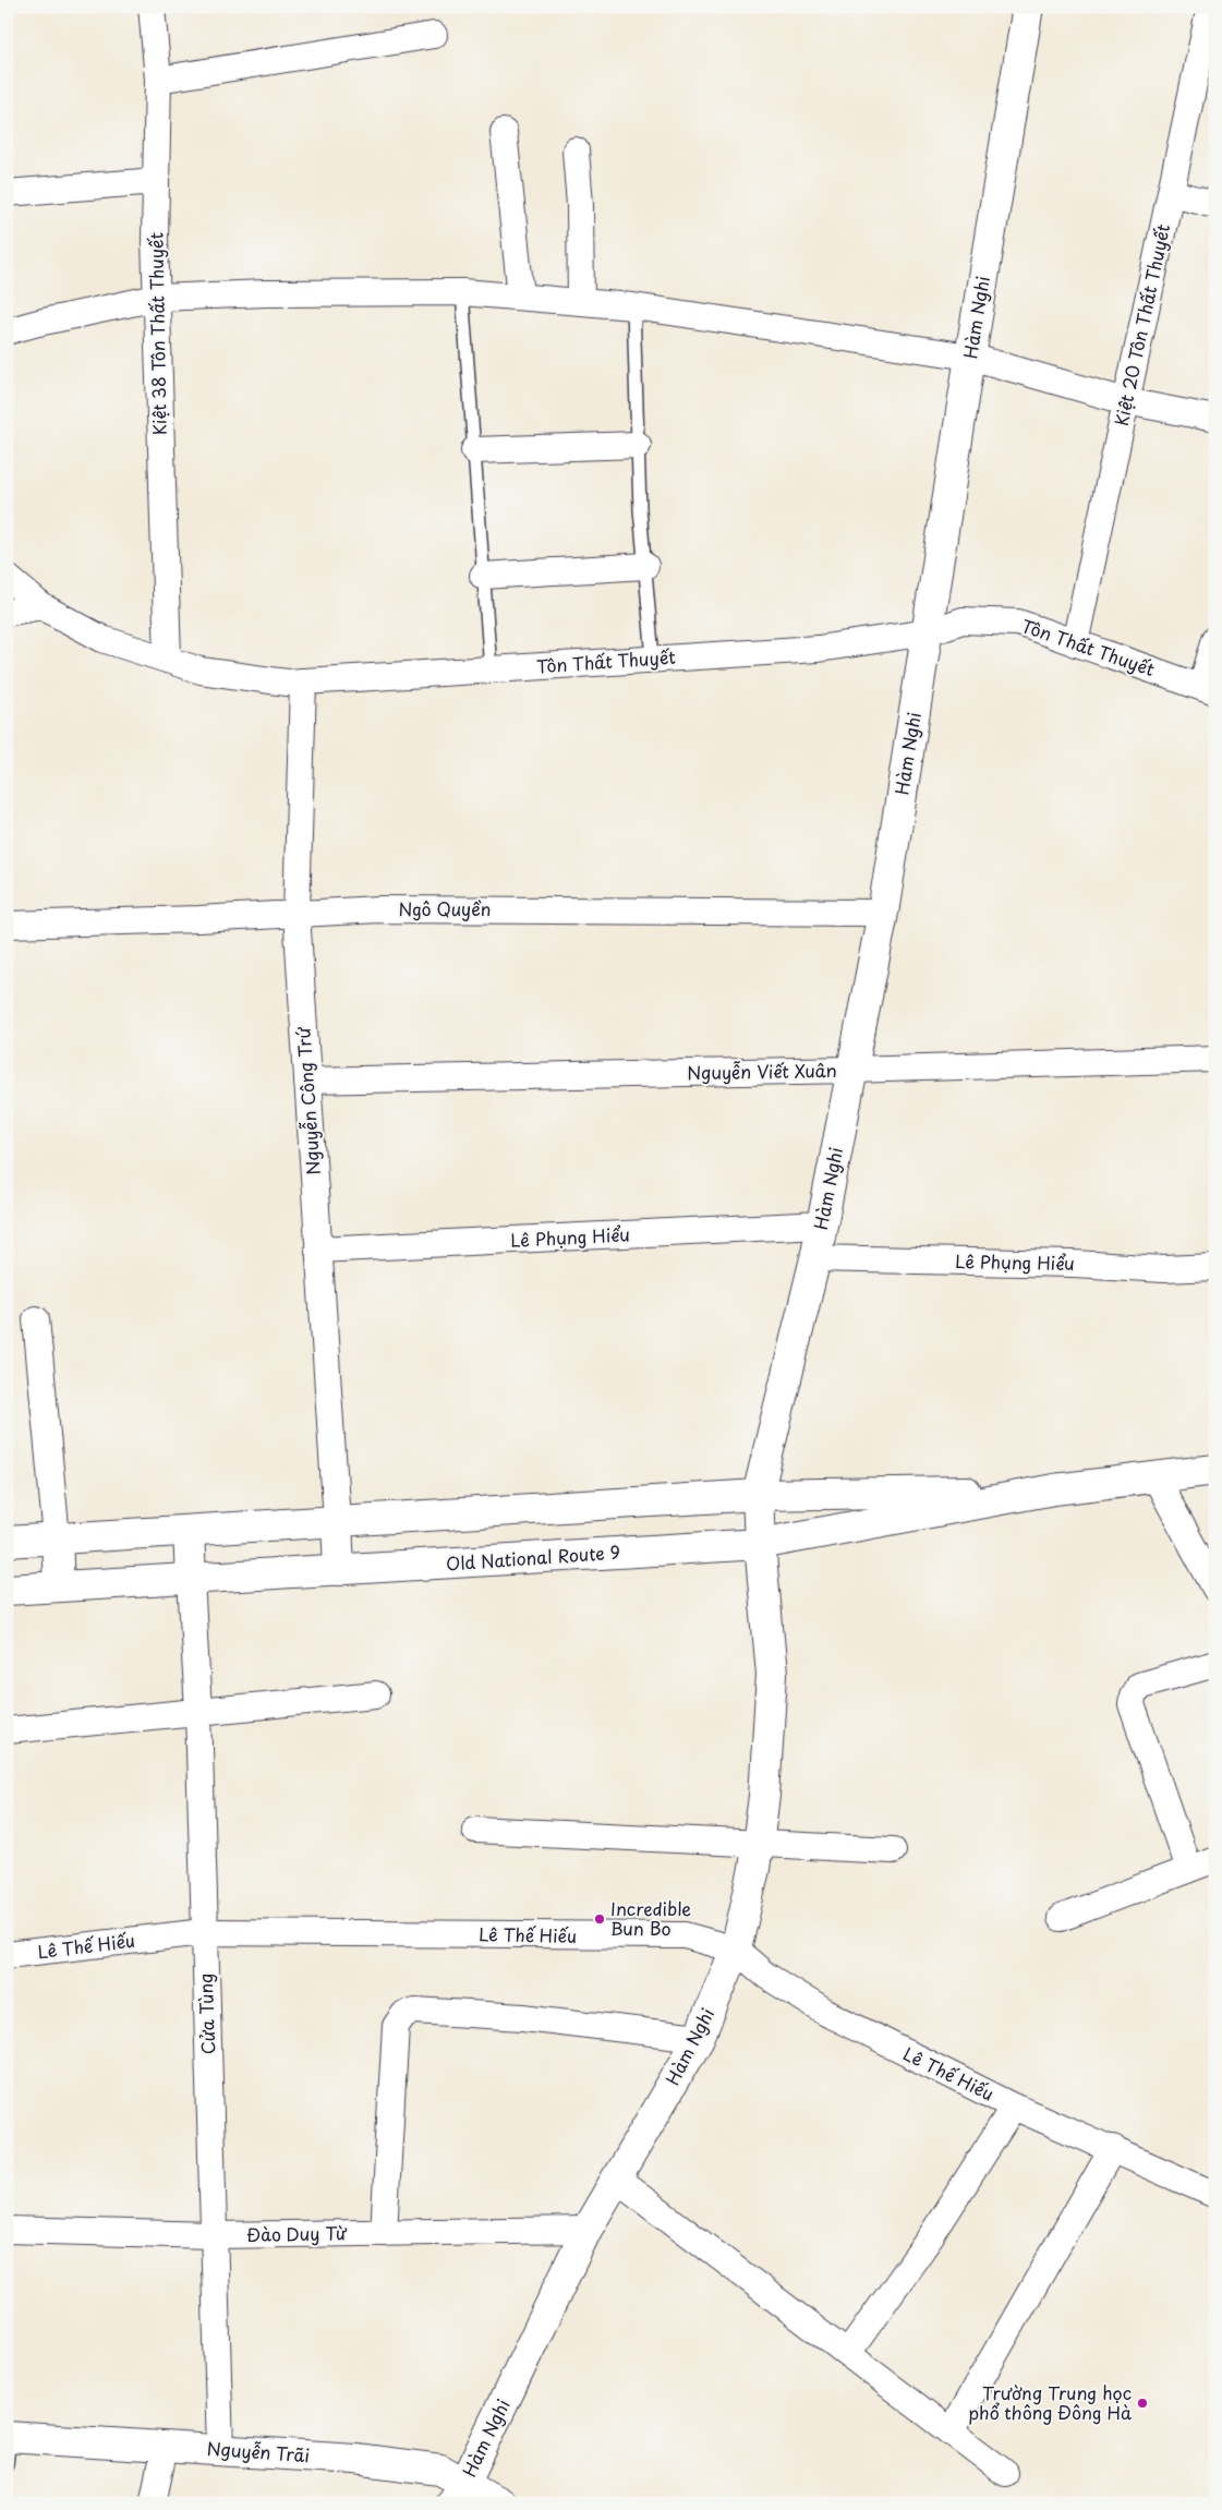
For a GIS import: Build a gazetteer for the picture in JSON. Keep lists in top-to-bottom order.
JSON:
{
  "streets": {
    "street": [
      "Hàm Nghi",
      "Kiệt 20 Tôn Thất Thuyết",
      "Kiệt 38 Tôn Thất Thuyết",
      "Tôn Thất Thuyết",
      "Ngô Quyền",
      "Nguyễn Viết Xuân",
      "Nguyễn Công Trứ",
      "Lê Phụng Hiểu",
      "Old National Route 9",
      "Lê Thế Hiếu",
      "Cửa Tùng",
      "Đào Duy Từ",
      "Nguyễn Trãi"
    ]
  },
  "crossings": [
    ["Hàm Nghi", "Tôn Thất Thuyết"],
    ["Hàm Nghi", "Ngô Quyền"],
    ["Hàm Nghi", "Nguyễn Viết Xuân"],
    ["Hàm Nghi", "Lê Phụng Hiểu"],
    ["Hàm Nghi", "Old National Route 9"],
    ["Hàm Nghi", "Lê Thế Hiếu"],
    ["Hàm Nghi", "Đào Duy Từ"],
    ["Hàm Nghi", "Nguyễn Trãi"],
    ["Kiệt 20 Tôn Thất Thuyết", "Tôn Thất Thuyết"],
    ["Kiệt 38 Tôn Thất Thuyết", "Tôn Thất Thuyết"],
    ["Tôn Thất Thuyết", "Nguyễn Công Trứ"],
    ["Ngô Quyền", "Nguyễn Công Trứ"],
    ["Nguyễn Viết Xuân", "Nguyễn Công Trứ"],
    ["Nguyễn Công Trứ", "Lê Phụng Hiểu"],
    ["Nguyễn Công Trứ", "Old National Route 9"],
    ["Old National Route 9", "Cửa Tùng"],
    ["Lê Thế Hiếu", "Cửa Tùng"],
    ["Cửa Tùng", "Đào Duy Từ"],
    ["Cửa Tùng", "Nguyễn Trãi"]
  ],
  "places": ["Incredible Bun Bo", "Trường Trung học phổ thông Đông Hà"]
}
